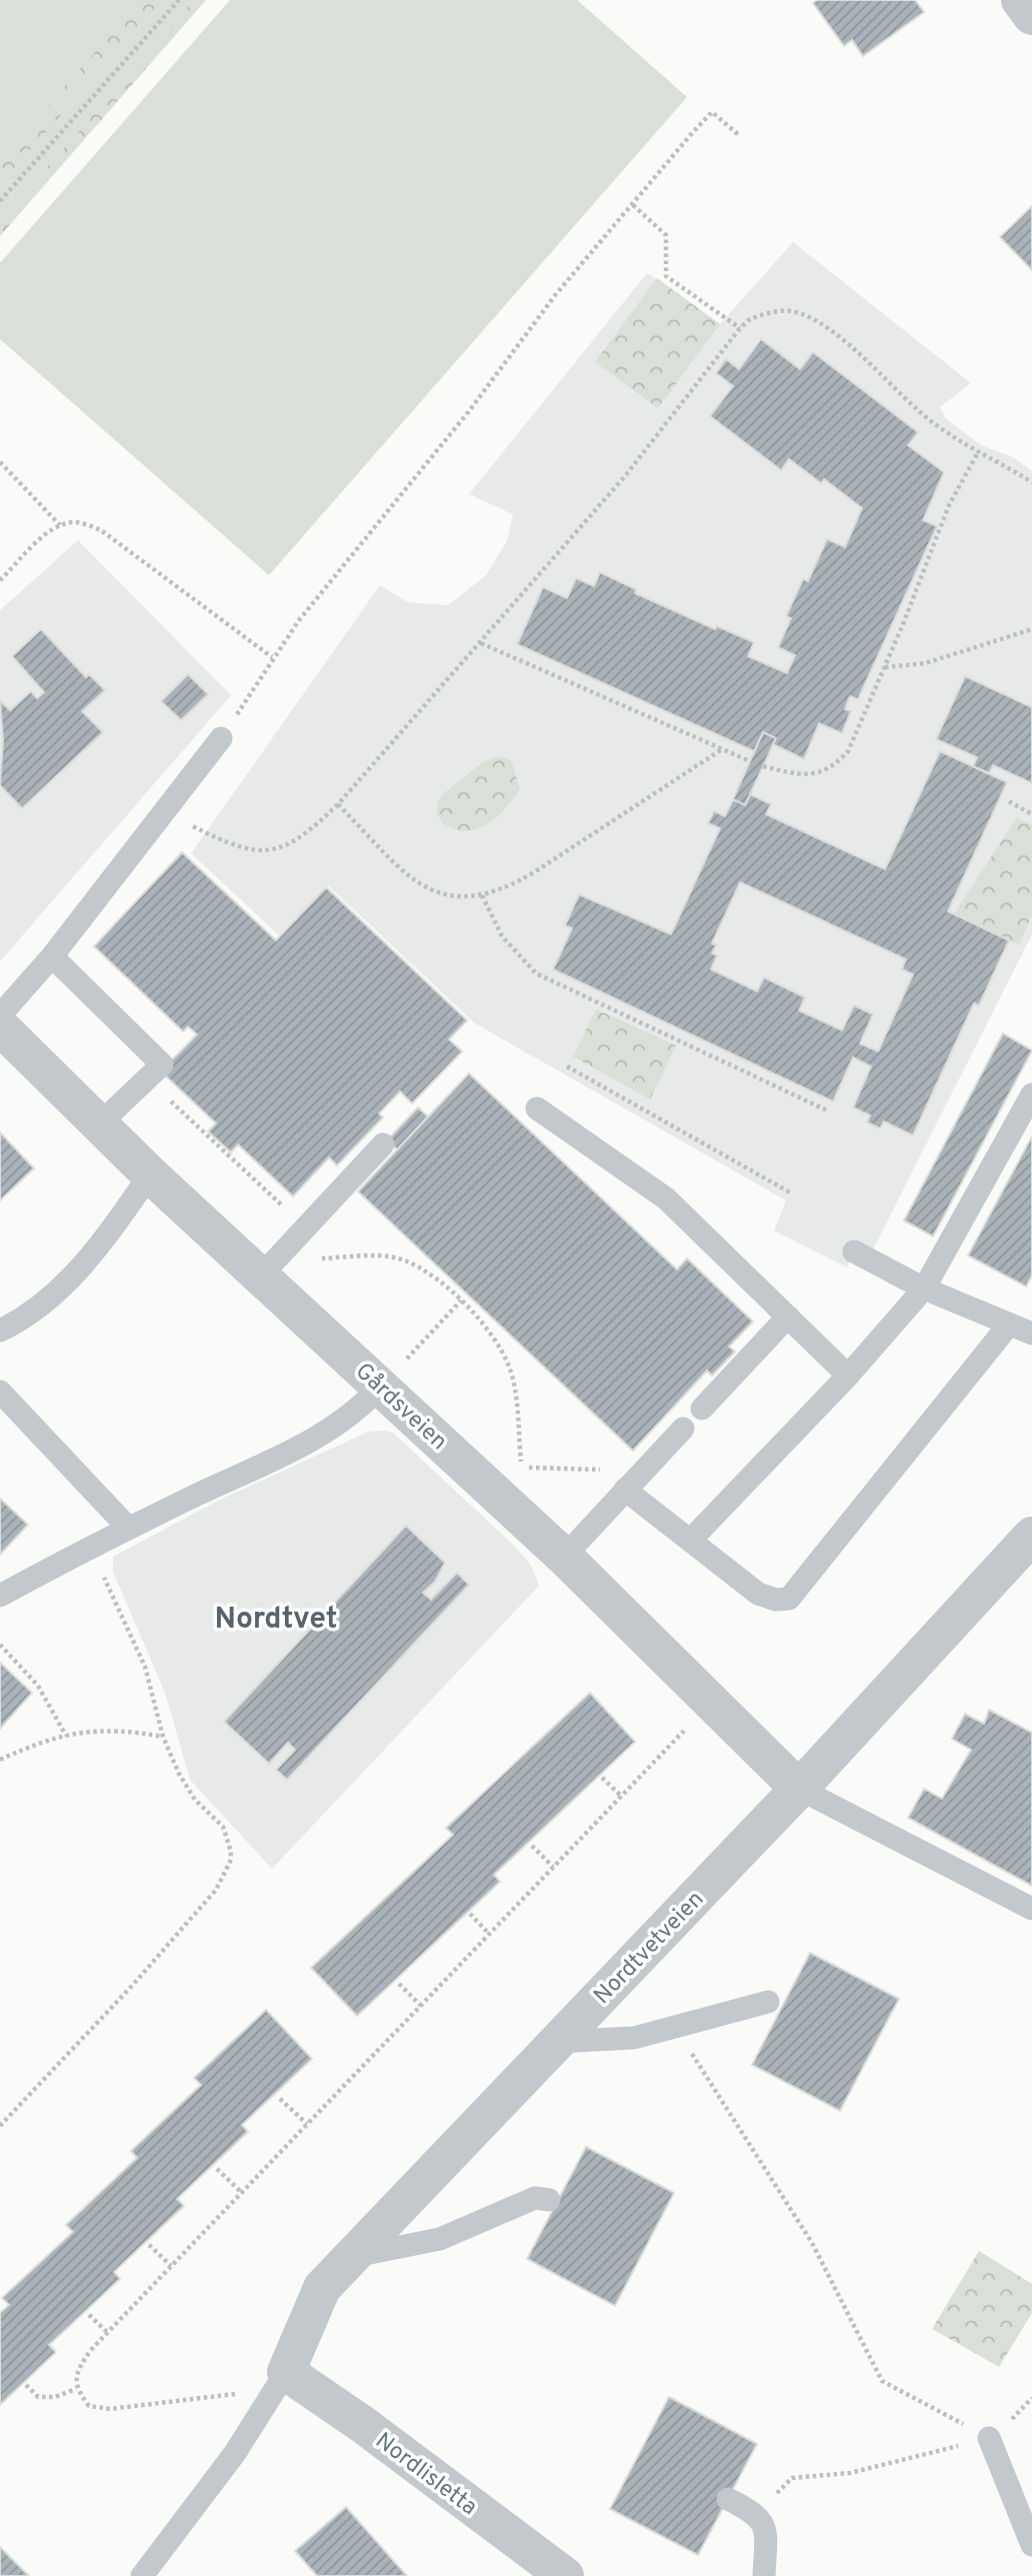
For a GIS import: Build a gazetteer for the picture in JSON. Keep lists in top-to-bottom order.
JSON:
{
  "streets": {
    "street": ["Gårdsveien", "Nordtvetveien", "Nordlisletta"]
  },
  "crossings": [
    ["Gårdsveien", "Nordtvetveien"],
    ["Nordtvetveien", "Nordlisletta"]
  ],
  "districts": ["Nordtvet"]
}
